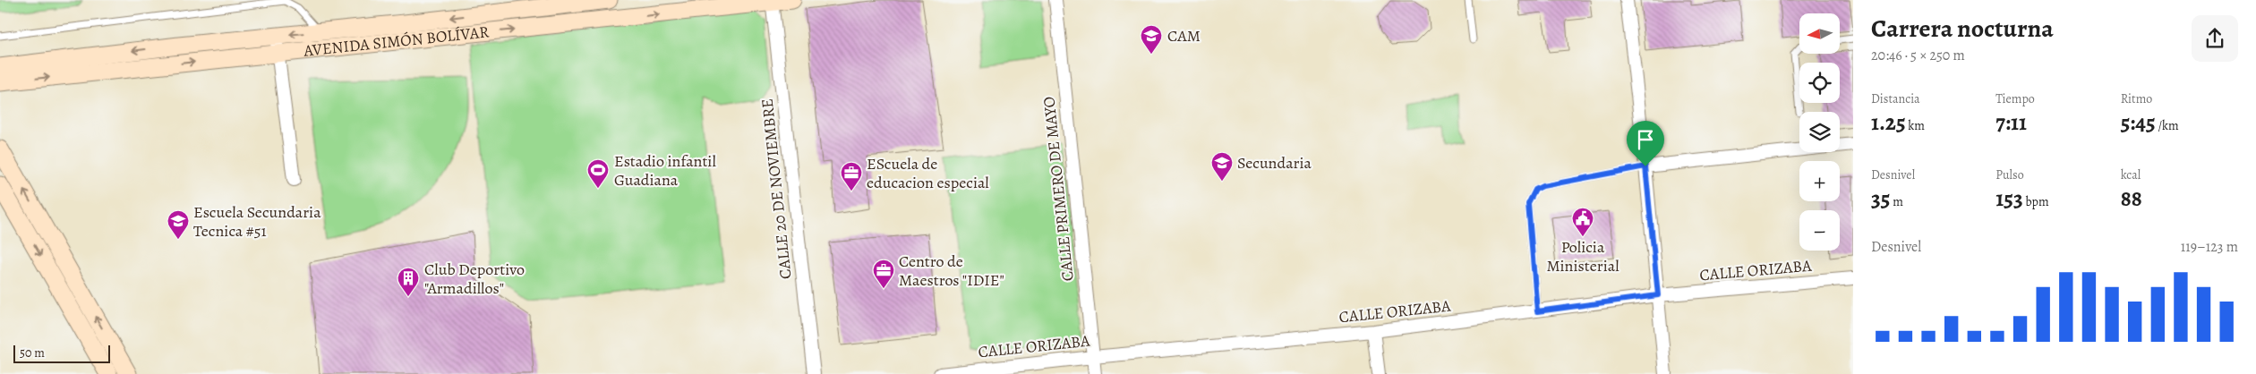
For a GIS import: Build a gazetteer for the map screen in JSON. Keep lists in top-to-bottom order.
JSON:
{
  "streets": {
    "street": [
      "AVENIDA SIMÓN BOLÍVAR",
      "CALLE 20 DE NOVIEMBRE",
      "CALLE PRIMERO DE MAYO",
      "CALLE ORIZABA"
    ]
  },
  "crossings": [
    ["AVENIDA SIMÓN BOLÍVAR", "CALLE 20 DE NOVIEMBRE"],
    ["CALLE PRIMERO DE MAYO", "CALLE ORIZABA"]
  ],
  "places": {
    "school or university": ["CAM", "Secundaria", "Escuela Secundaria Tecnica #51"],
    "sports": ["Estadio infantil Guadiana"],
    "office": ["EScuela de educacion especial", "Centro de Maestros \"IDIE\""],
    "public building": ["Policia Ministerial"],
    "building": ["Club Deportivo \"Armadillos\""]
  },
  "scale_bar": "50 m",
  "north": "left",
  "page": {
    "heading": ["Carrera nocturna", "20:46 · 5 × 250 m"],
    "map_buttons": ["+", "−"],
    "stats": [
      ["Distancia", "1.25 km"],
      ["Tiempo", "7:11"],
      ["Ritmo", "5:45 /km"],
      ["Desnivel", "35 m"],
      ["Pulso", "153 bpm"],
      ["kcal", "88"]
    ],
    "chart": ["Desnivel", "119–123 m"],
    "scale": "50 m"
  }
}
